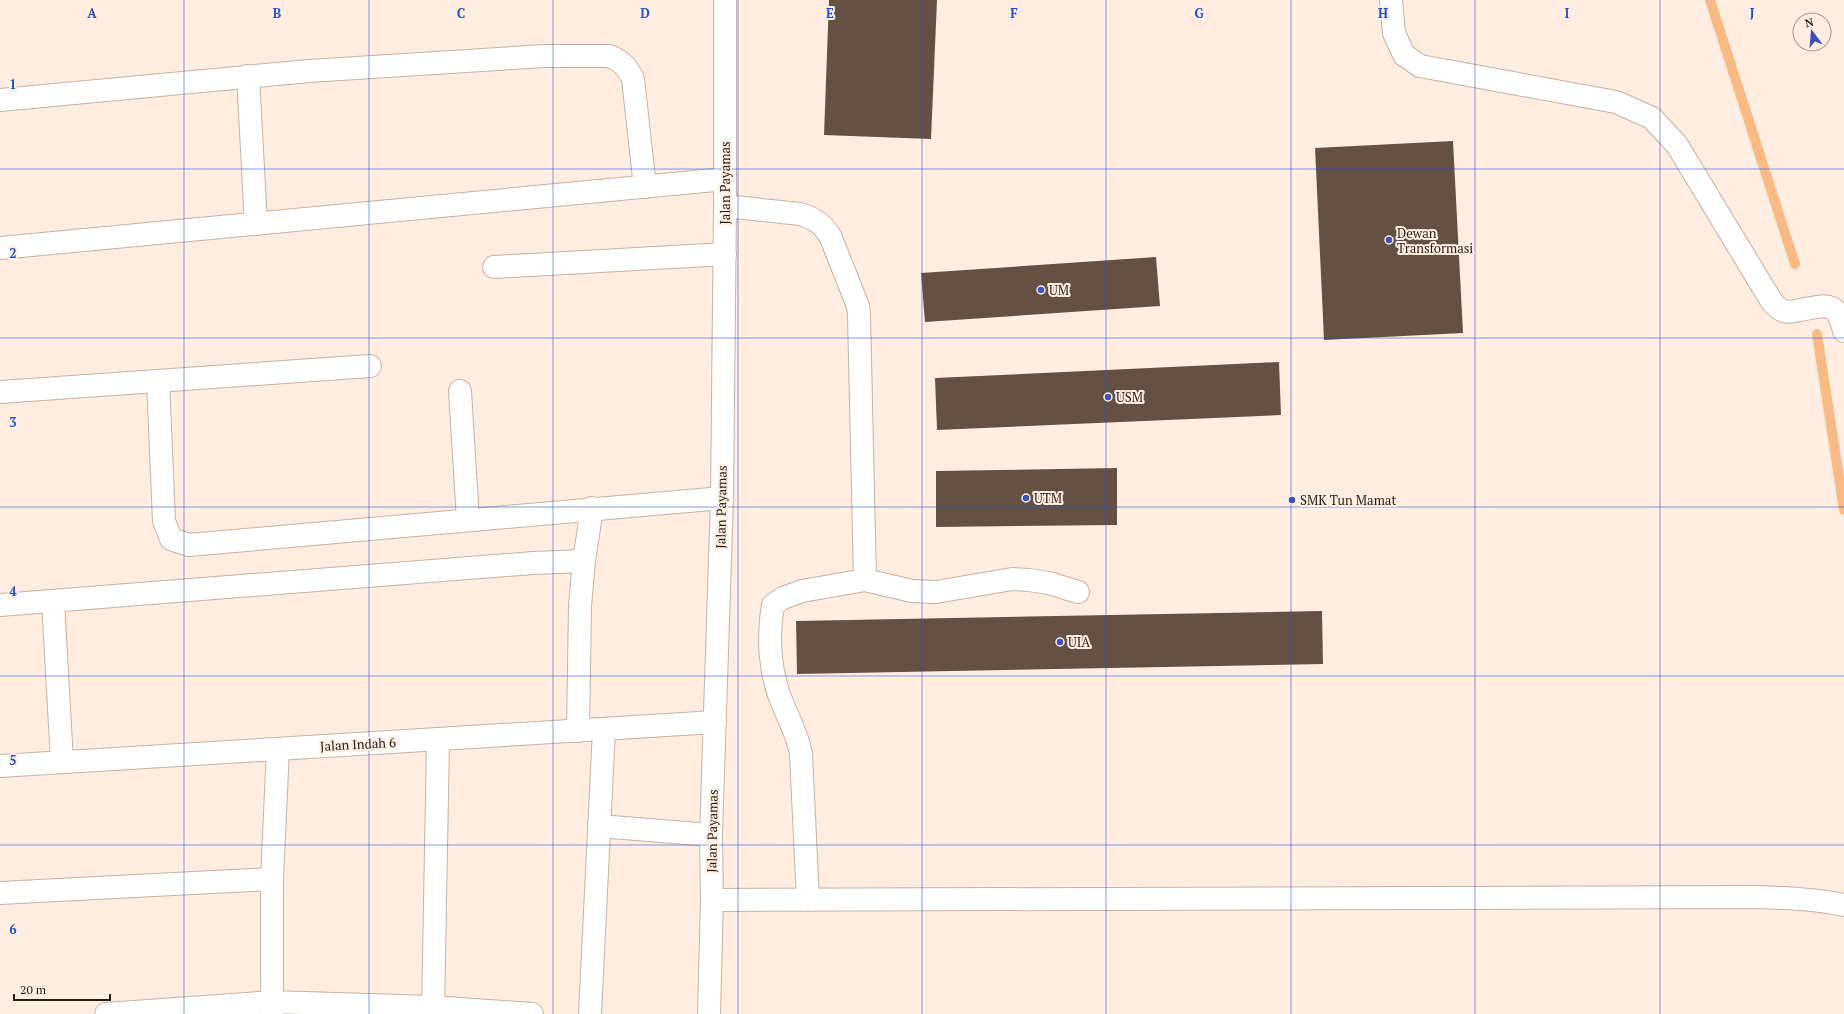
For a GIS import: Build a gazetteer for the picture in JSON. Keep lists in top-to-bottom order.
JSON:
{
  "streets": {
    "main road": ["Jalan Payamas", "Jalan Indah 6"]
  },
  "crossings": [
    ["Jalan Payamas", "Jalan Indah 6"]
  ],
  "places": [
    "Dewan Transformasi",
    "UM",
    "USM",
    "UTM",
    "SMK Tun Mamat",
    "UIA"
  ],
  "scale_bar": "20 m",
  "north": "top",
  "grid": {
    "columns": [
      "A",
      "B",
      "C",
      "D",
      "E",
      "F",
      "G",
      "H",
      "I",
      "J"
    ],
    "rows": [
      "1",
      "2",
      "3",
      "4",
      "5",
      "6"
    ]
  }
}
